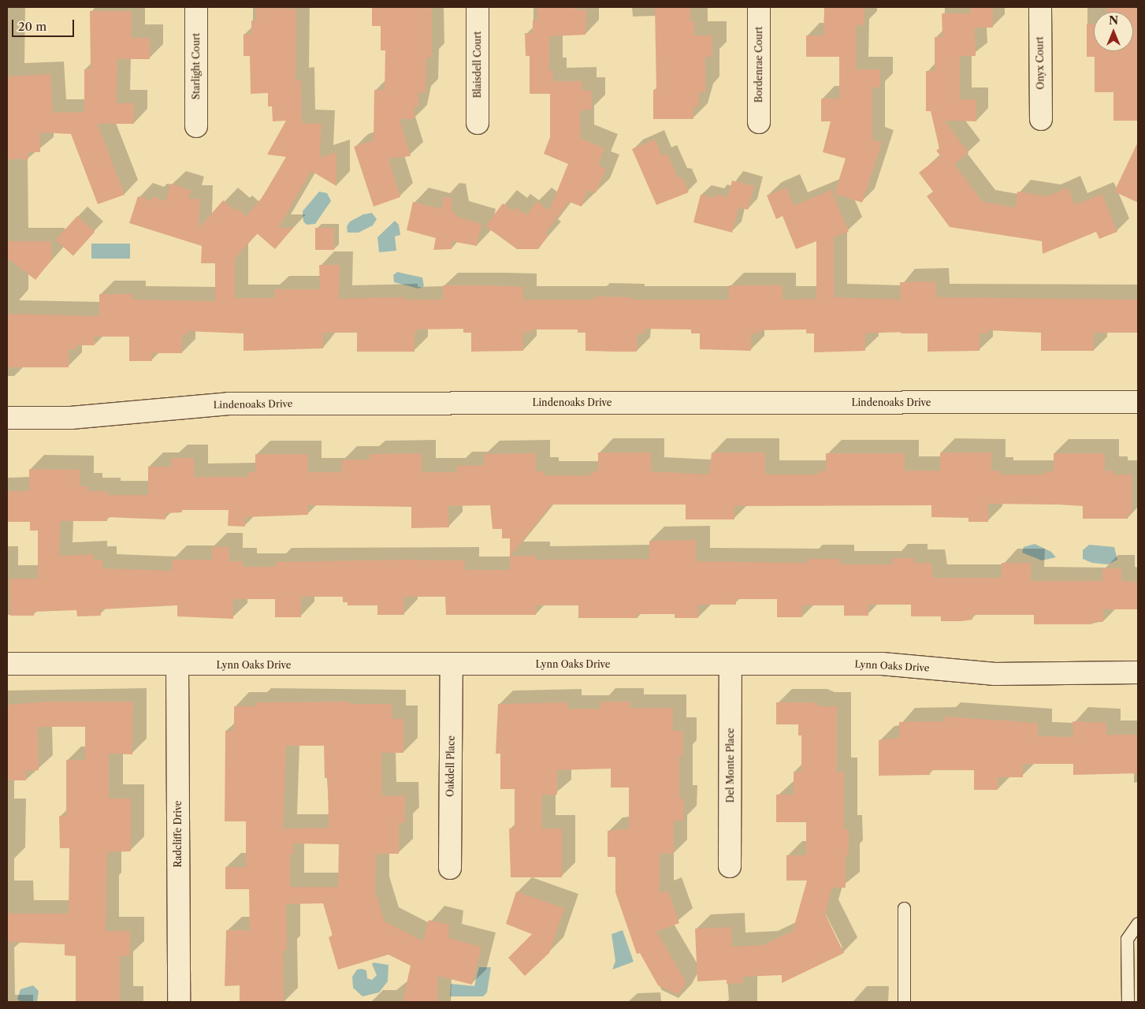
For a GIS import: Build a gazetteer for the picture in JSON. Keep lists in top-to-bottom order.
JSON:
{
  "streets": {
    "street": [
      "Onyx Court",
      "Blaisdell Court",
      "Bordenrae Court",
      "Starlight Court",
      "Lindenoaks Drive",
      "Lynn Oaks Drive",
      "Del Monte Place",
      "Oakdell Place",
      "Radcliffe Drive"
    ]
  },
  "crossings": [
    ["Lynn Oaks Drive", "Del Monte Place"],
    ["Lynn Oaks Drive", "Oakdell Place"],
    ["Lynn Oaks Drive", "Radcliffe Drive"]
  ],
  "scale_bar": "20 m",
  "north": "top"
}
